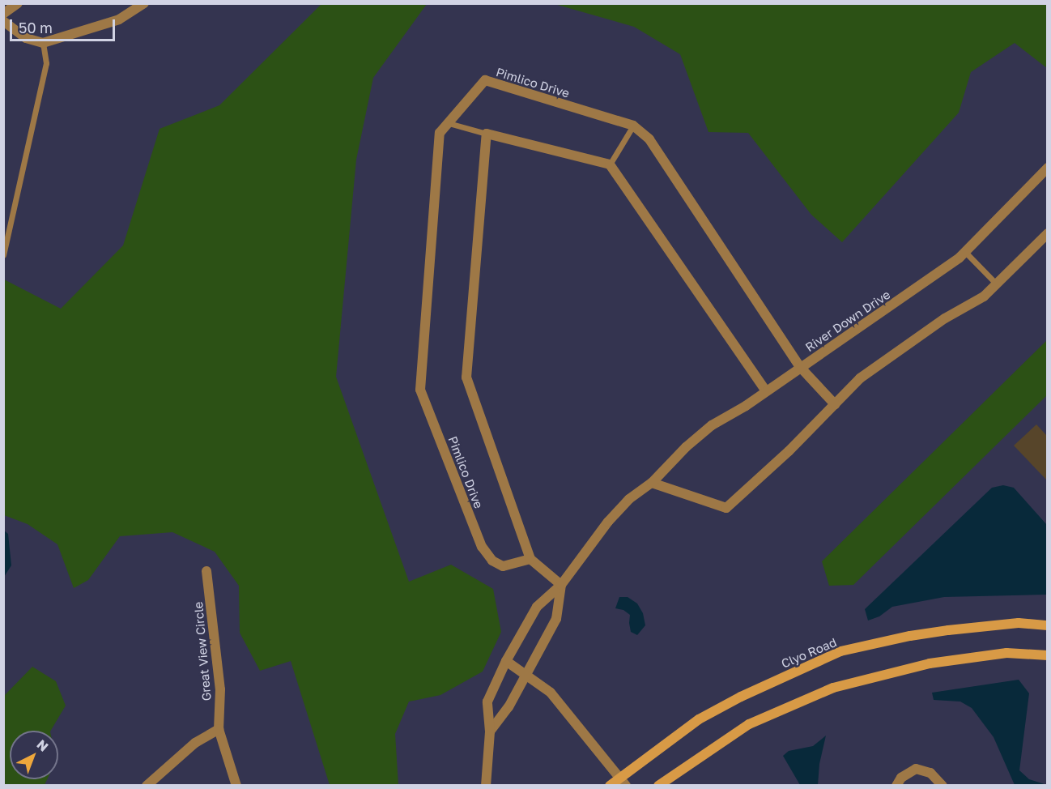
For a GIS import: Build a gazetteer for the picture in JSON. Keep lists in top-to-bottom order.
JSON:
{
  "streets": {
    "street": [
      "Pimlico Drive",
      "River Down Drive",
      "Great View Circle",
      "Clyo Road"
    ]
  },
  "crossings": [
    ["Pimlico Drive", "River Down Drive"]
  ],
  "scale_bar": "50 m",
  "north": "top right"
}
